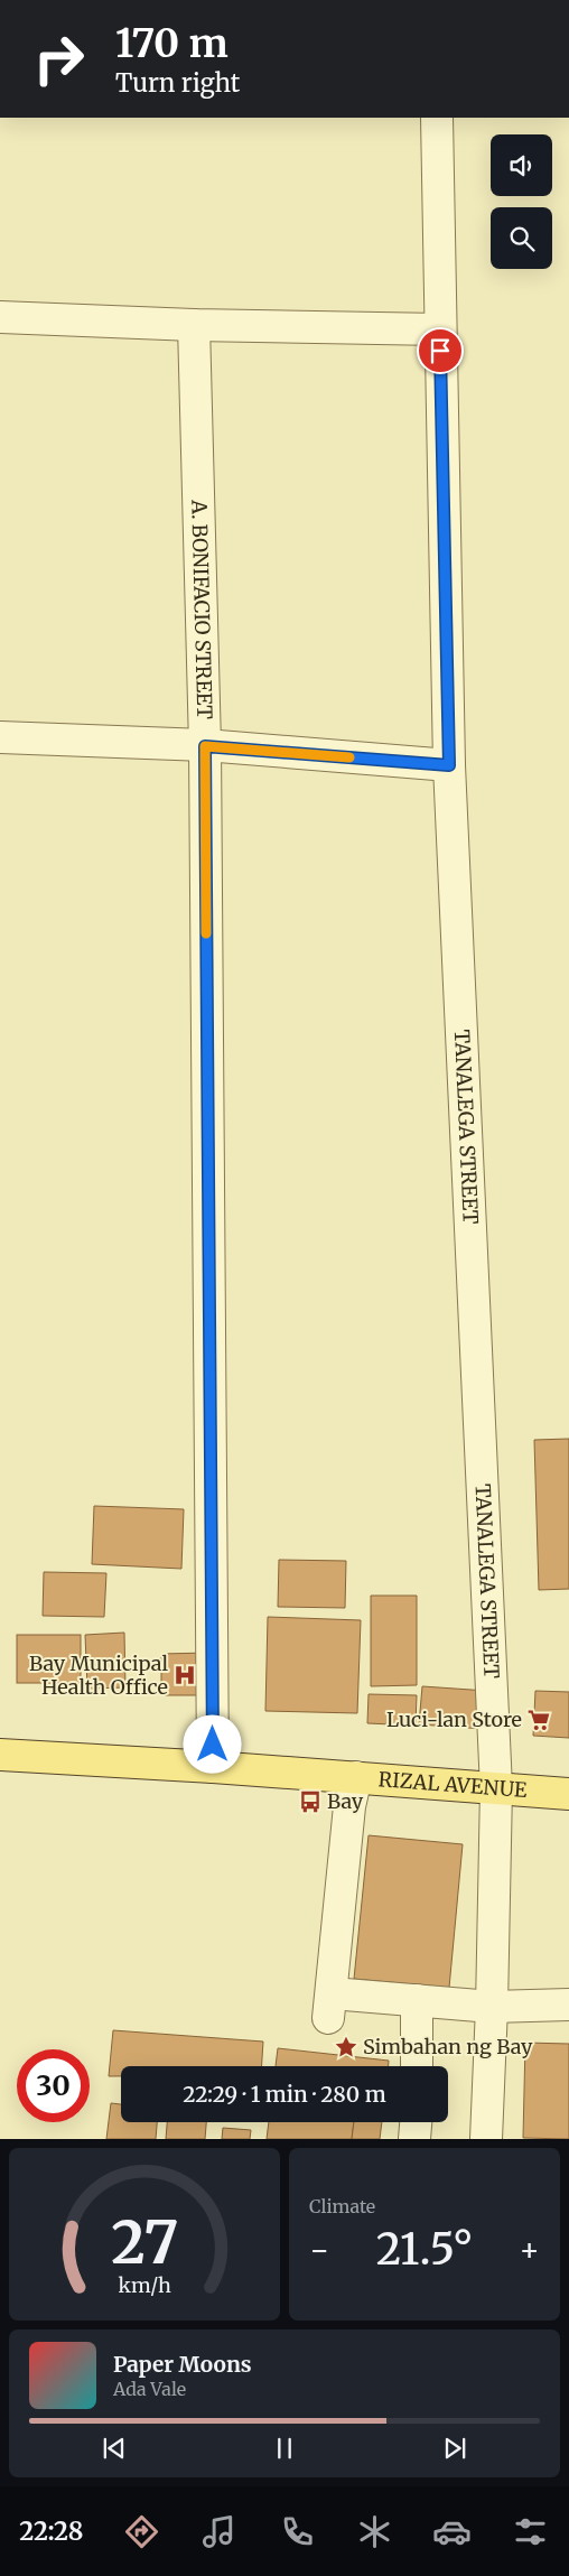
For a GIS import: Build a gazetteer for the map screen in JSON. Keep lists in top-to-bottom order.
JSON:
{
  "streets": {
    "main road": ["RIZAL AVENUE"],
    "street": ["A. BONIFACIO STREET", "TANALEGA STREET"]
  },
  "crossings": [
    ["A. BONIFACIO STREET", "RIZAL AVENUE"],
    ["TANALEGA STREET", "RIZAL AVENUE"]
  ],
  "places": {
    "hospital": ["Bay Municipal Health Office"],
    "supermarket": ["Luci-lan Store"],
    "bus stop": ["Bay"],
    "place": ["Simbahan ng Bay"]
  },
  "page": {
    "turn": ["170 m", "Turn right"],
    "limit": "30",
    "trip": "22:29 · 1 min · 280 m",
    "tile": "Climate",
    "heat": ["−", "21.5°", "+"],
    "song": ["Paper Moons", "Ada Vale"],
    "tabs": "22:28",
    "gauge": ["27", "km/h"]
  }
}
